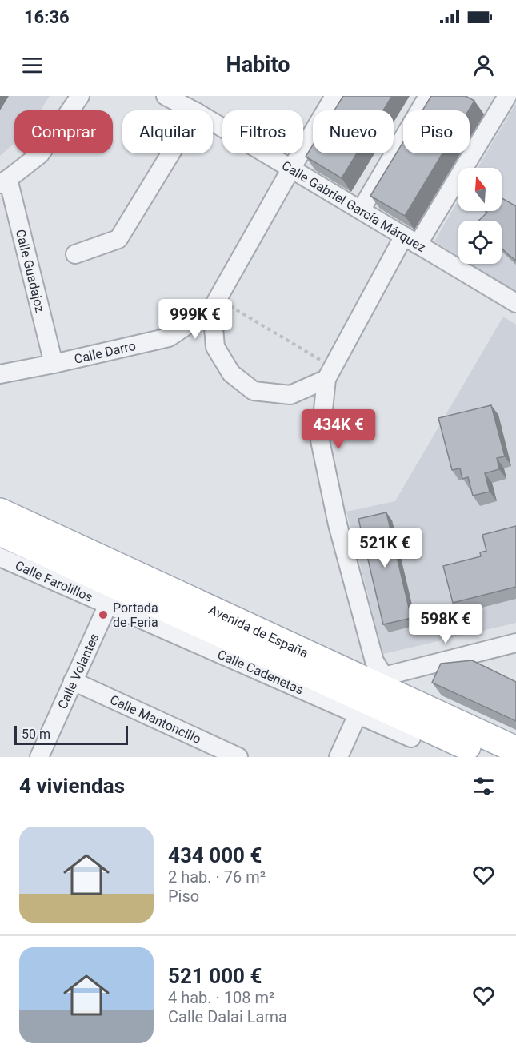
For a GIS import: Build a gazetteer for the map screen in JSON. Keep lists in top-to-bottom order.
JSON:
{
  "streets": {
    "main road": ["Avenida de España"],
    "street": [
      "Calle Gabriel García Márquez",
      "Calle Guadajoz",
      "Calle Darro",
      "Calle Farolillos",
      "Calle Volantes",
      "Calle Cadenetas",
      "Calle Mantoncillo"
    ]
  },
  "crossings": [
    ["Calle Gabriel García Márquez", "Calle Darro"],
    ["Calle Guadajoz", "Calle Darro"],
    ["Calle Farolillos", "Calle Volantes"],
    ["Calle Farolillos", "Calle Cadenetas"],
    ["Calle Volantes", "Calle Cadenetas"],
    ["Calle Volantes", "Calle Mantoncillo"]
  ],
  "places": ["Portada de Feria"],
  "scale_bar": "50 m",
  "north": "top",
  "page": {
    "status": "16:36",
    "header": "Habito",
    "chip": [
      "Comprar",
      "Alquilar",
      "Filtros",
      "Nuevo",
      "Piso"
    ],
    "price": [
      "999K €",
      "434K €",
      "521K €",
      "598K €"
    ],
    "scale": "50 m",
    "heading": "4 viviendas",
    "list": [
      {
        "name": "434 000 €",
        "note": "2 hab. · 76 m² · Piso"
      },
      {
        "name": "521 000 €",
        "note": "4 hab. · 108 m² · Calle Dalai Lama"
      }
    ]
  }
}
